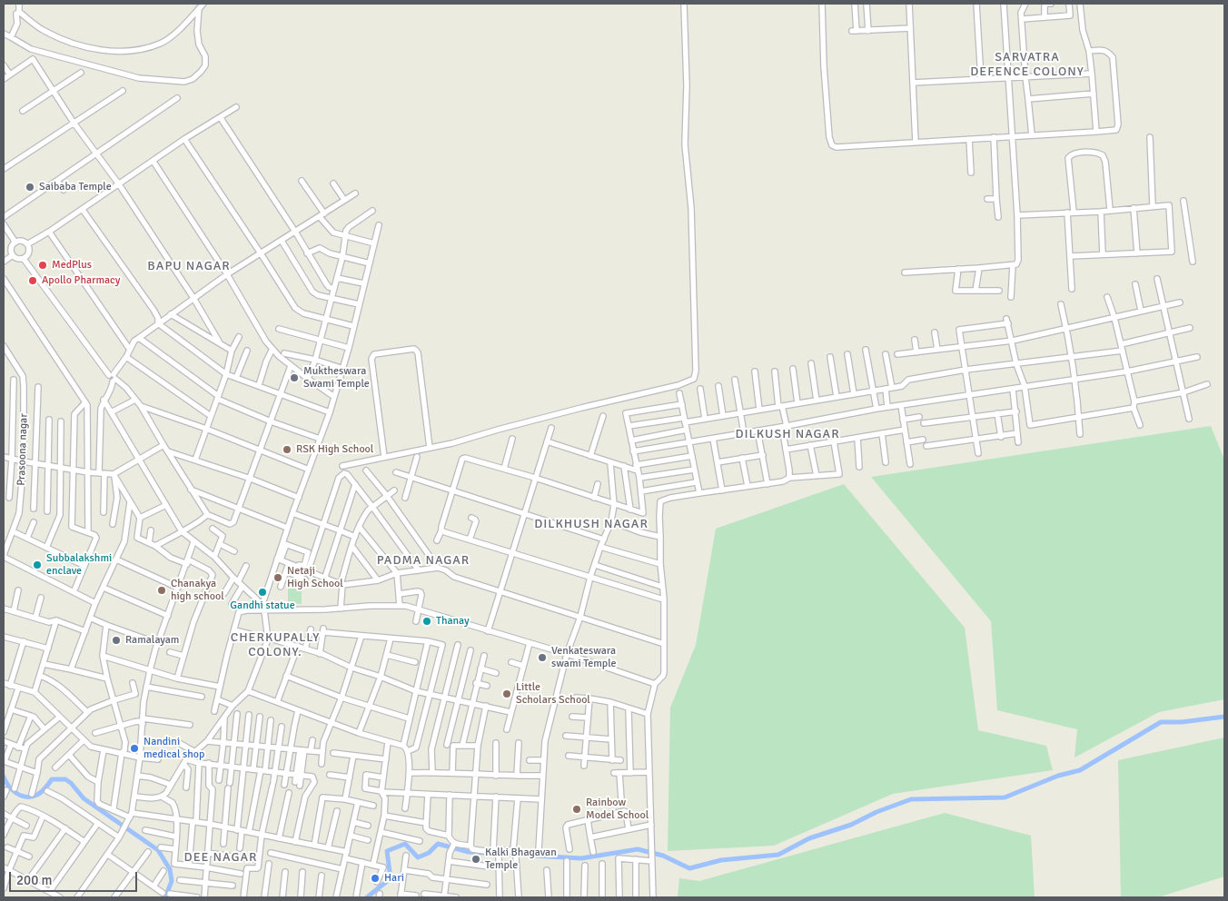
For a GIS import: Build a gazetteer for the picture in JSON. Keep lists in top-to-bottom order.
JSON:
{
  "streets": {
    "street": ["Prasoona nagar"]
  },
  "districts": [
    "SARVATRA DEFENCE COLONY",
    "BAPU NAGAR",
    "DILKUSH NAGAR",
    "DILKHUSH NAGAR",
    "PADMA NAGAR",
    "CHERKUPALLY COLONY.",
    "DEE NAGAR"
  ],
  "places": [
    "Saibaba Temple",
    "MedPlus",
    "Apollo Pharmacy",
    "Muktheswara Swami Temple",
    "RSK High School",
    "Subbalakshmi enclave",
    "Netaji High School",
    "Chanakya high school",
    "Gandhi statue",
    "Thanay",
    "Ramalayam",
    "Venkateswara swami Temple",
    "Little Scholars School",
    "Nandini medical shop",
    "Rainbow Model School",
    "Kalki Bhagavan Temple",
    "Hari"
  ],
  "scale_bar": "200 m"
}
